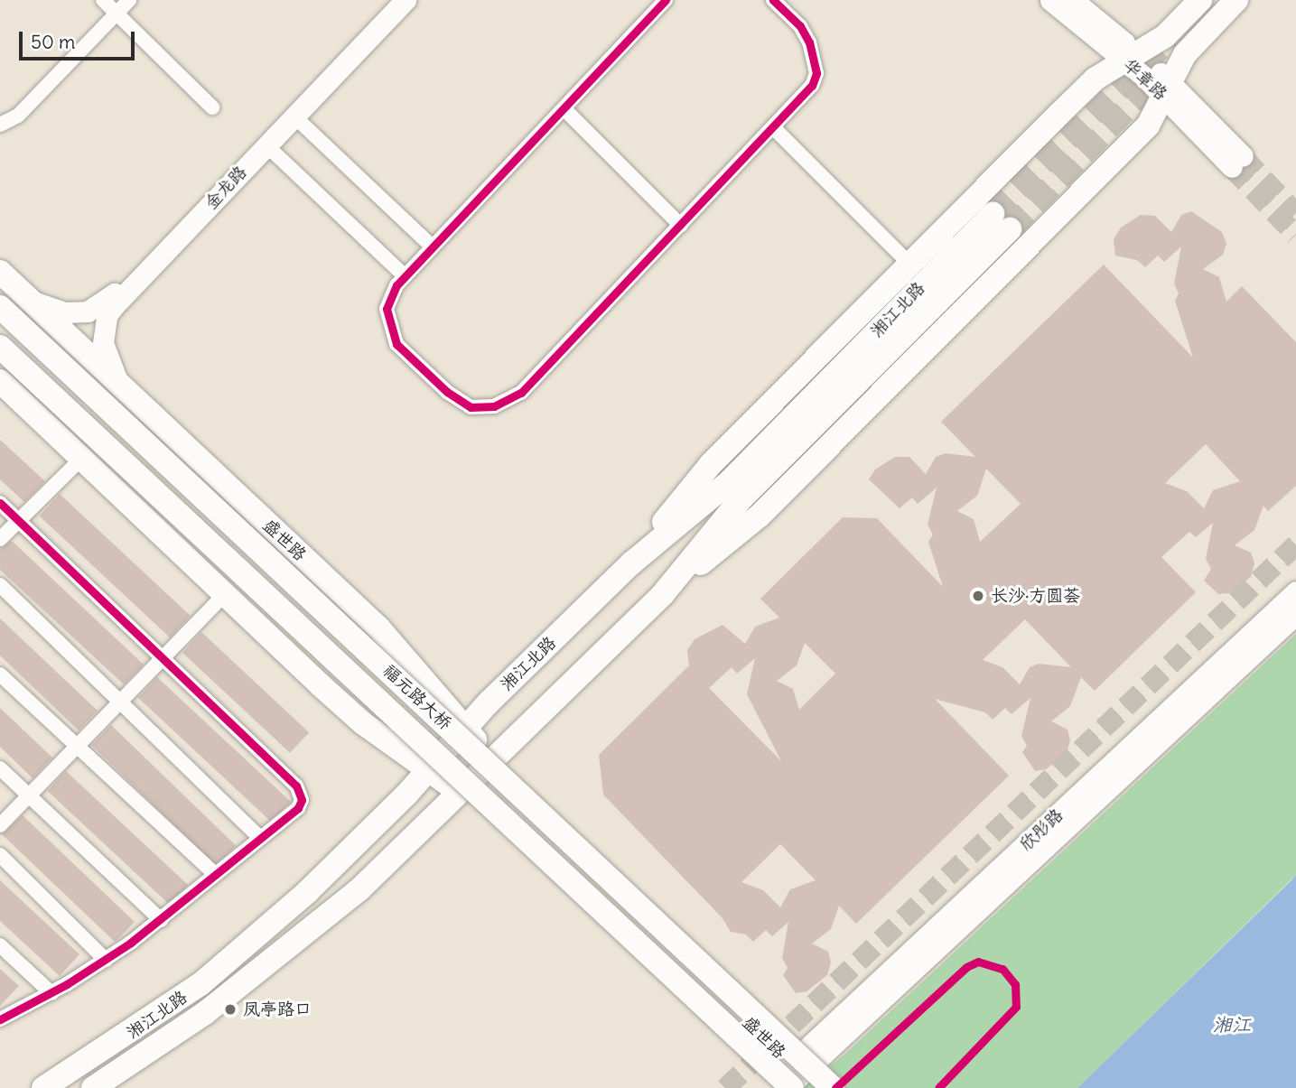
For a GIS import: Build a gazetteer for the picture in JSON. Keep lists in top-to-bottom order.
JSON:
{
  "streets": {
    "main road": [
      "华章路",
      "金龙路",
      "湘江北路",
      "盛世路",
      "福元路大桥",
      "欣彤路"
    ]
  },
  "crossings": [
    ["金龙路", "盛世路"],
    ["湘江北路", "盛世路"],
    ["盛世路", "福元路大桥"],
    ["盛世路", "欣彤路"],
    ["福元路大桥", "欣彤路"]
  ],
  "water": ["湘江"],
  "places": ["长沙·方圆荟", "凤亭路口"],
  "scale_bar": "50 m"
}
